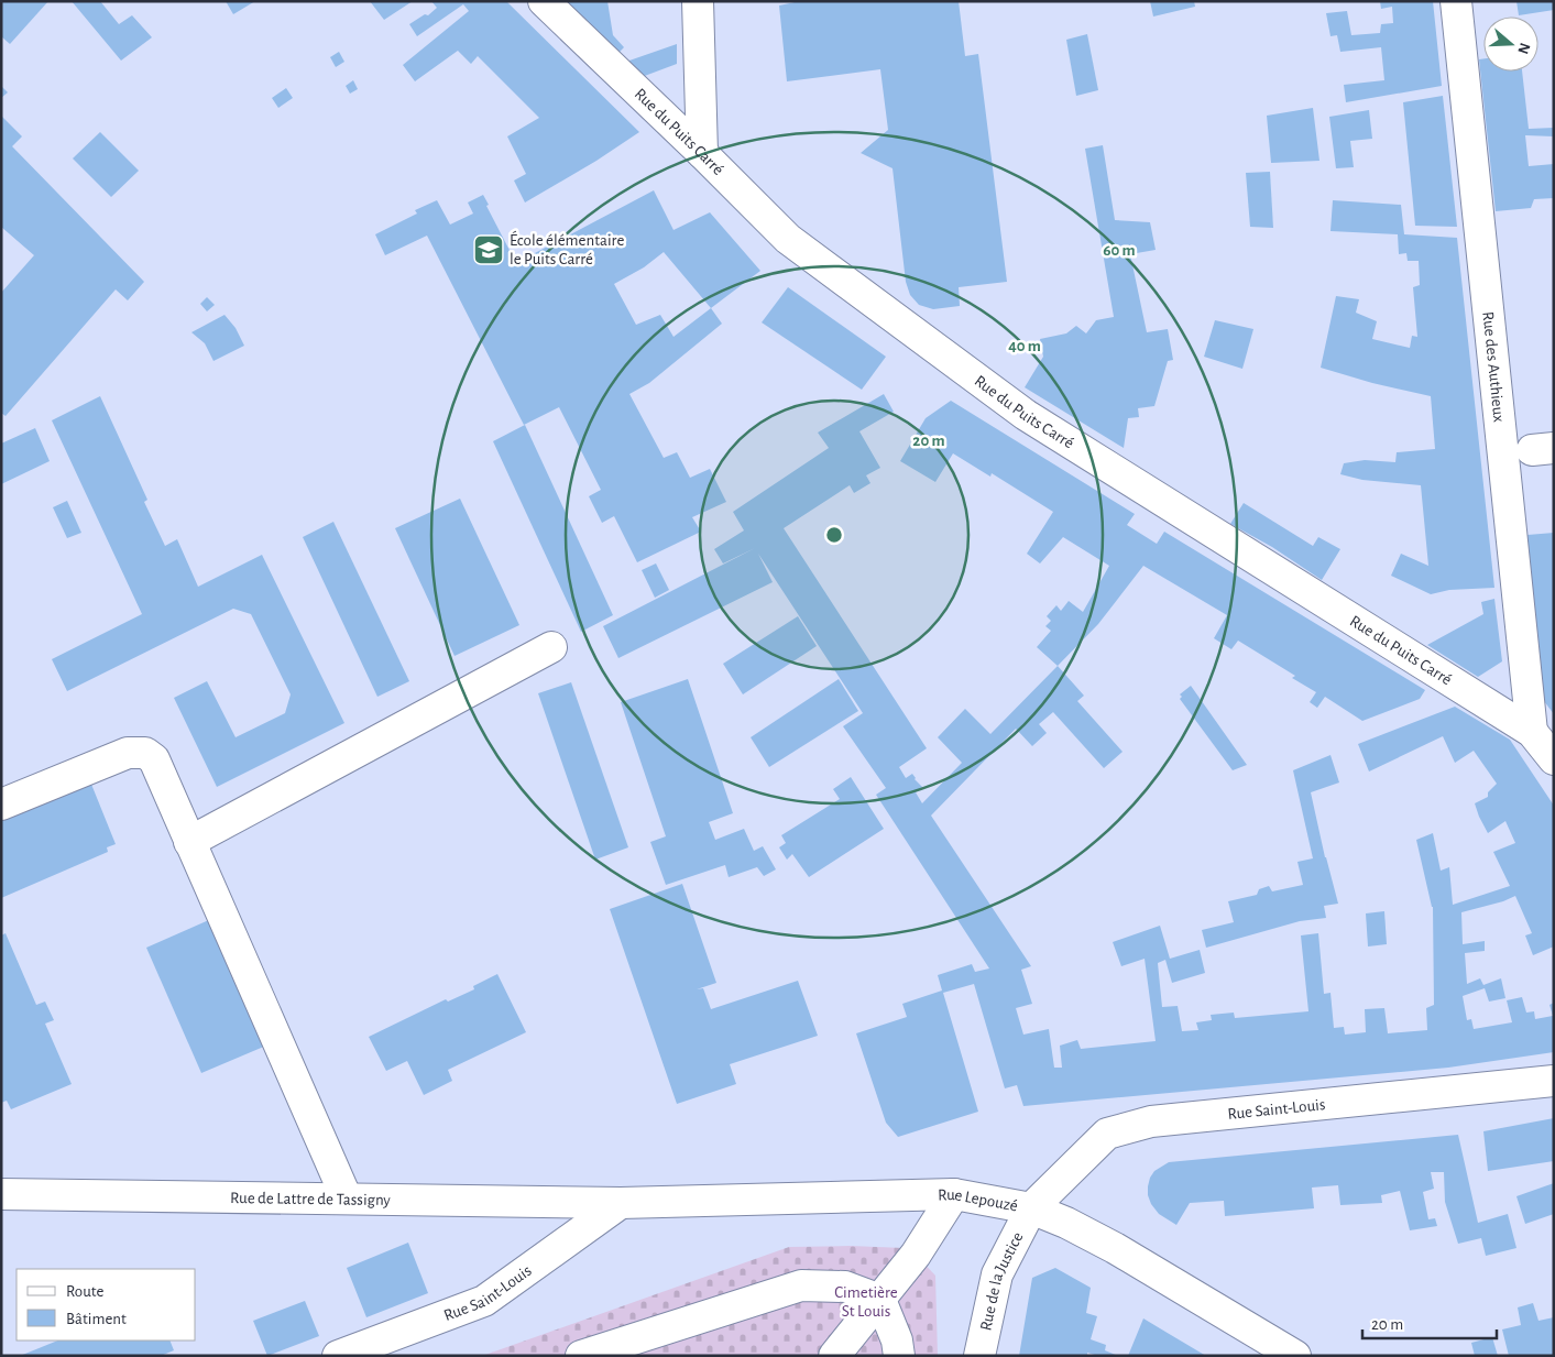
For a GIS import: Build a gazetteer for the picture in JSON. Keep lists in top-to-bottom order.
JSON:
{
  "streets": {
    "street": [
      "Rue du Puits Carré",
      "Rue des Authieux",
      "Rue Saint-Louis",
      "Rue de Lattre de Tassigny",
      "Rue Lepouzé",
      "Rue de la Justice"
    ]
  },
  "crossings": [
    ["Rue du Puits Carré", "Rue des Authieux"],
    ["Rue Saint-Louis", "Rue de Lattre de Tassigny"],
    ["Rue Saint-Louis", "Rue Lepouzé"],
    ["Rue Saint-Louis", "Rue de la Justice"],
    ["Rue de Lattre de Tassigny", "Rue Lepouzé"],
    ["Rue Lepouzé", "Rue de la Justice"]
  ],
  "parks": ["Cimetière St Louis"],
  "places": {
    "school or university": ["École élémentaire le Puits Carré"]
  },
  "legend": ["Route", "Bâtiment"],
  "scale_bar": "20 m",
  "north": "right",
  "rings": ["60 m", "40 m", "20 m"]
}
